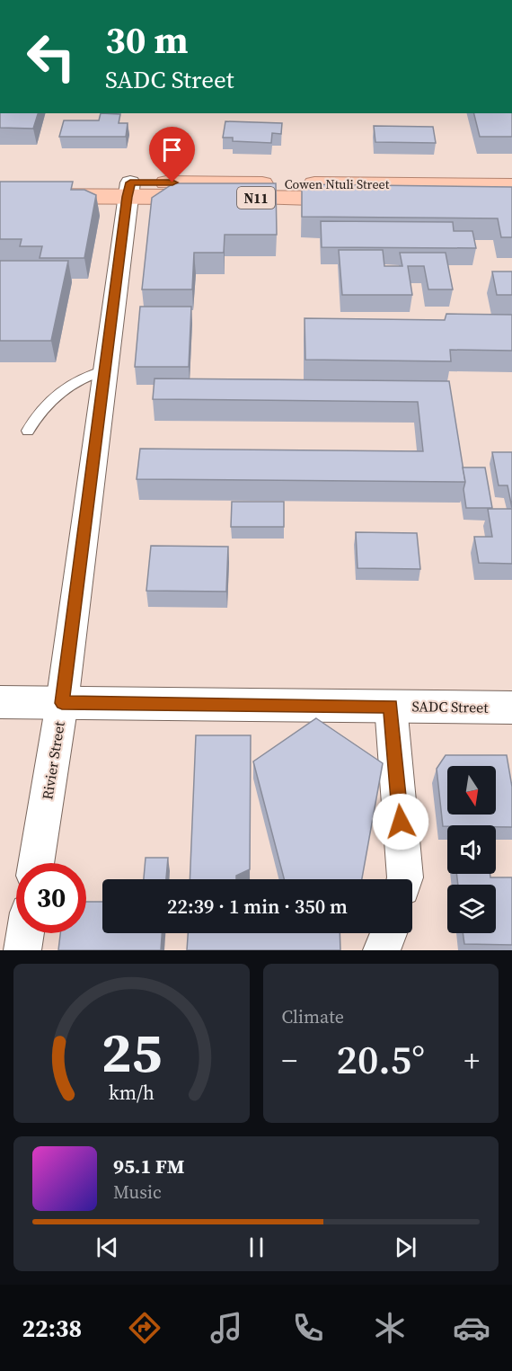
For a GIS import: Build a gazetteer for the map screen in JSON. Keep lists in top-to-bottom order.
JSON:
{
  "streets": {
    "highway": ["Cowen Ntuli Street", "N11"],
    "street": ["SADC Street", "Rivier Street"]
  },
  "crossings": [
    ["Cowen Ntuli Street", "Rivier Street"],
    ["SADC Street", "Rivier Street"]
  ],
  "north": "bottom",
  "page": {
    "turn": ["30 m", "SADC Street"],
    "limit": "30",
    "trip": "22:39 · 1 min · 350 m",
    "tile": "Climate",
    "heat": ["−", "20.5°", "+"],
    "song": ["95.1 FM", "Music"],
    "tabs": "22:38",
    "gauge": ["25", "km/h"]
  }
}
